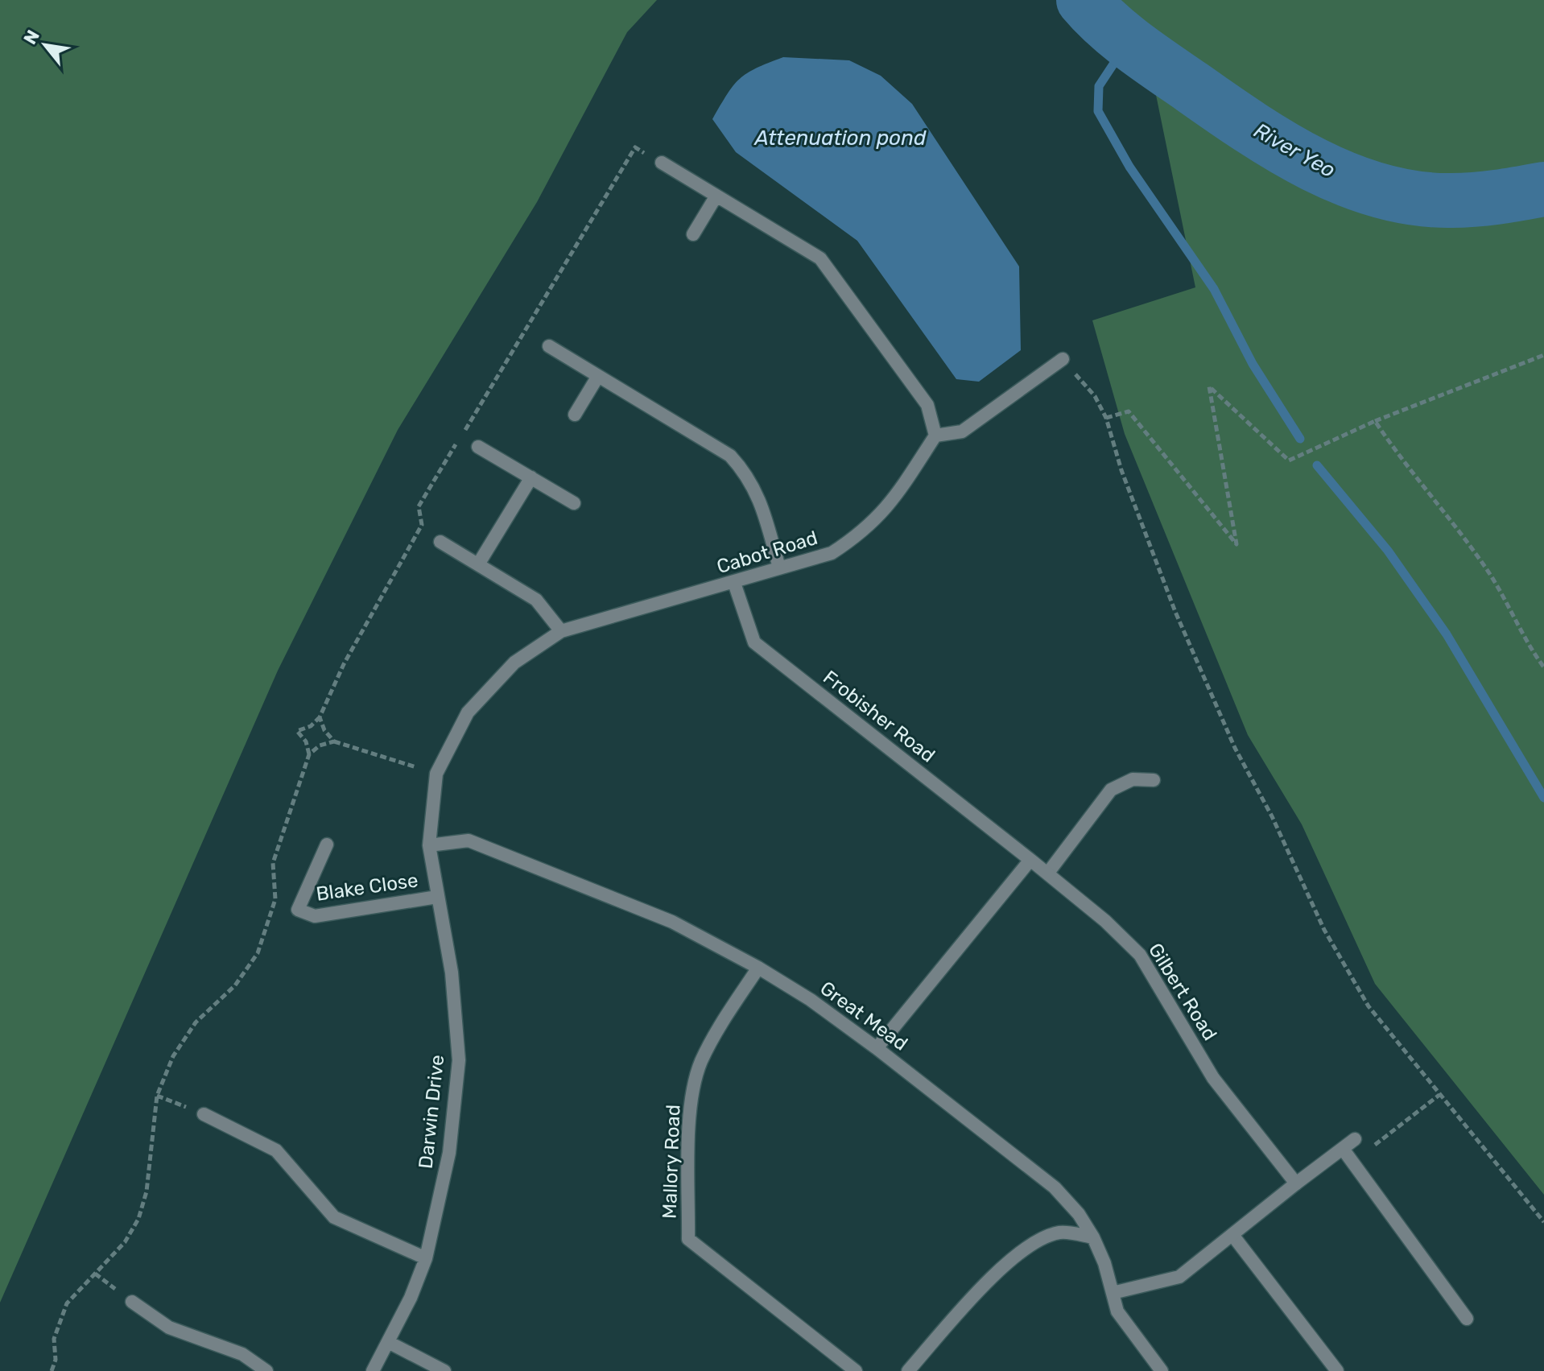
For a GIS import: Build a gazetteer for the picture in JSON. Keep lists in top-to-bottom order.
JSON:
{
  "streets": {
    "street": [
      "Cabot Road",
      "Frobisher Road",
      "Blake Close",
      "Gilbert Road",
      "Great Mead",
      "Darwin Drive",
      "Mallory Road"
    ]
  },
  "crossings": [
    ["Cabot Road", "Frobisher Road"],
    ["Cabot Road", "Great Mead"],
    ["Cabot Road", "Darwin Drive"],
    ["Frobisher Road", "Gilbert Road"],
    ["Blake Close", "Darwin Drive"],
    ["Great Mead", "Darwin Drive"],
    ["Great Mead", "Mallory Road"]
  ],
  "water": ["Attenuation pond", "River Yeo"],
  "north": "top left"
}
